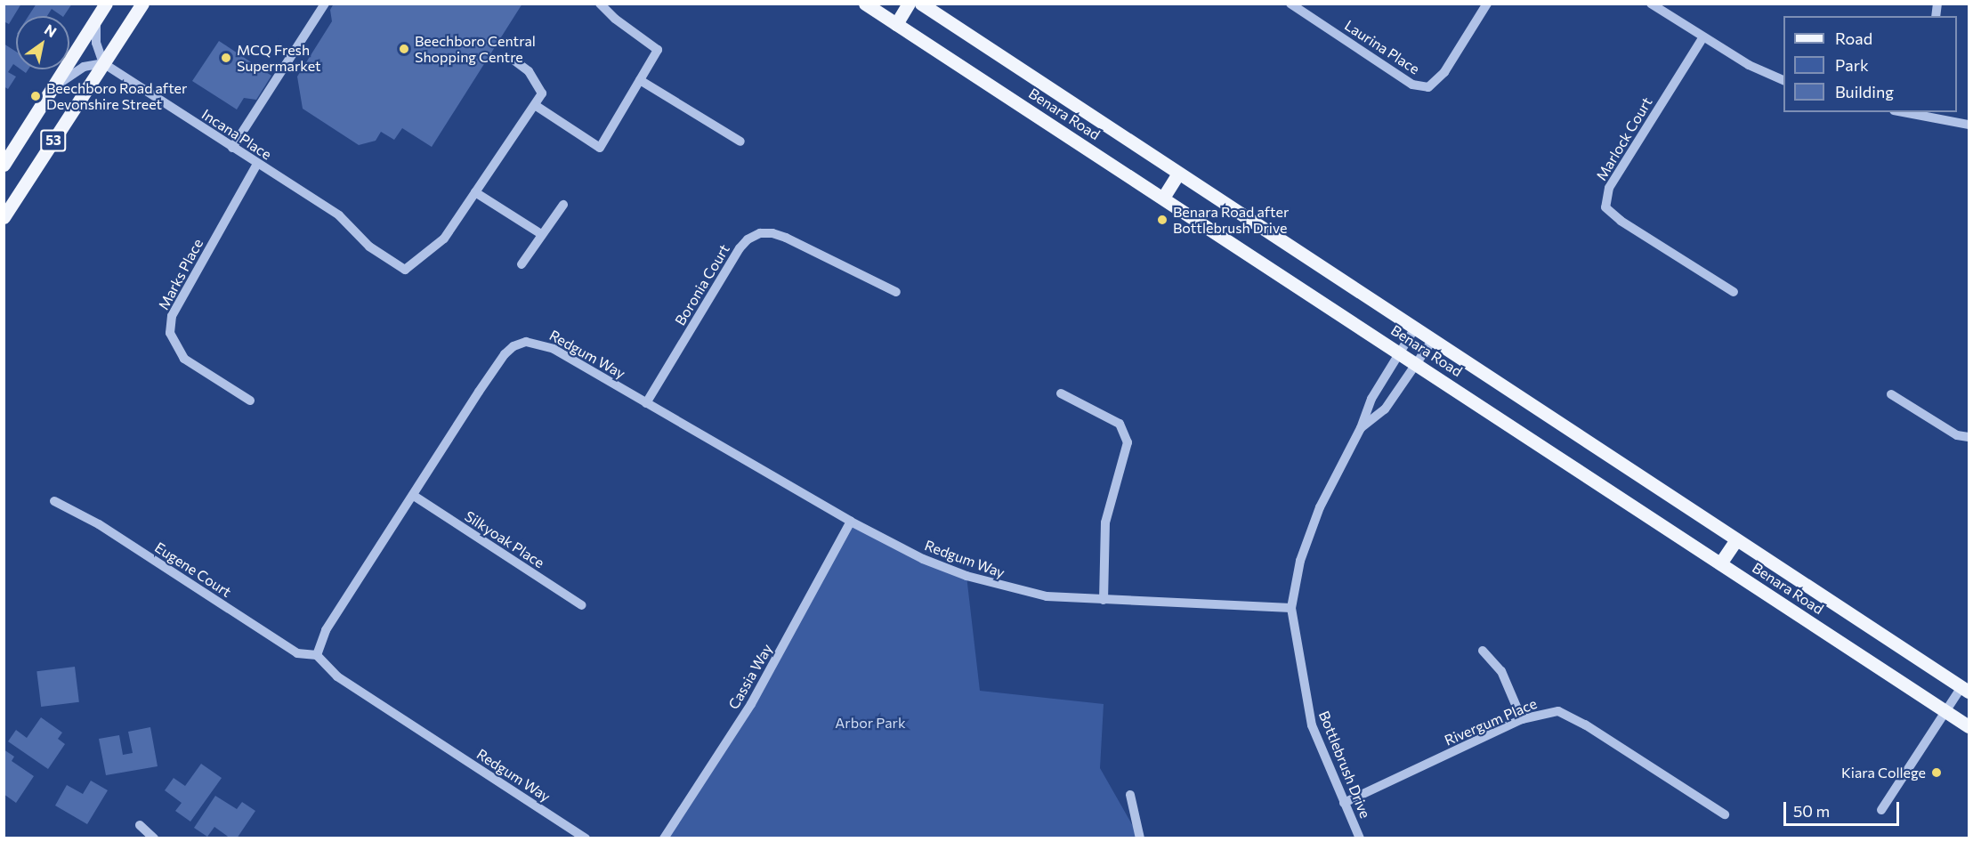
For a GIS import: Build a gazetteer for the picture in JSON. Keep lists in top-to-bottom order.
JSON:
{
  "streets": {
    "main road": ["Benara Road", "53"],
    "street": [
      "Laurina Place",
      "Incana Place",
      "Marlock Court",
      "Marks Place",
      "Boronia Court",
      "Redgum Way",
      "Silkyoak Place",
      "Eugene Court",
      "Cassia Way",
      "Rivergum Place",
      "Bottlebrush Drive"
    ]
  },
  "crossings": [
    ["Benara Road", "Bottlebrush Drive"],
    ["Incana Place", "53"],
    ["Incana Place", "Marks Place"],
    ["Boronia Court", "Redgum Way"],
    ["Redgum Way", "Silkyoak Place"],
    ["Redgum Way", "Eugene Court"],
    ["Redgum Way", "Cassia Way"],
    ["Redgum Way", "Bottlebrush Drive"],
    ["Rivergum Place", "Bottlebrush Drive"]
  ],
  "parks": ["Arbor Park"],
  "places": [
    "Beechboro Central Shopping Centre",
    "MCQ Fresh Supermarket",
    "Beechboro Road after Devonshire Street",
    "Benara Road after Bottlebrush Drive",
    "Kiara College"
  ],
  "legend": ["Road", "Park", "Building"],
  "scale_bar": "50 m",
  "north": "top right"
}
